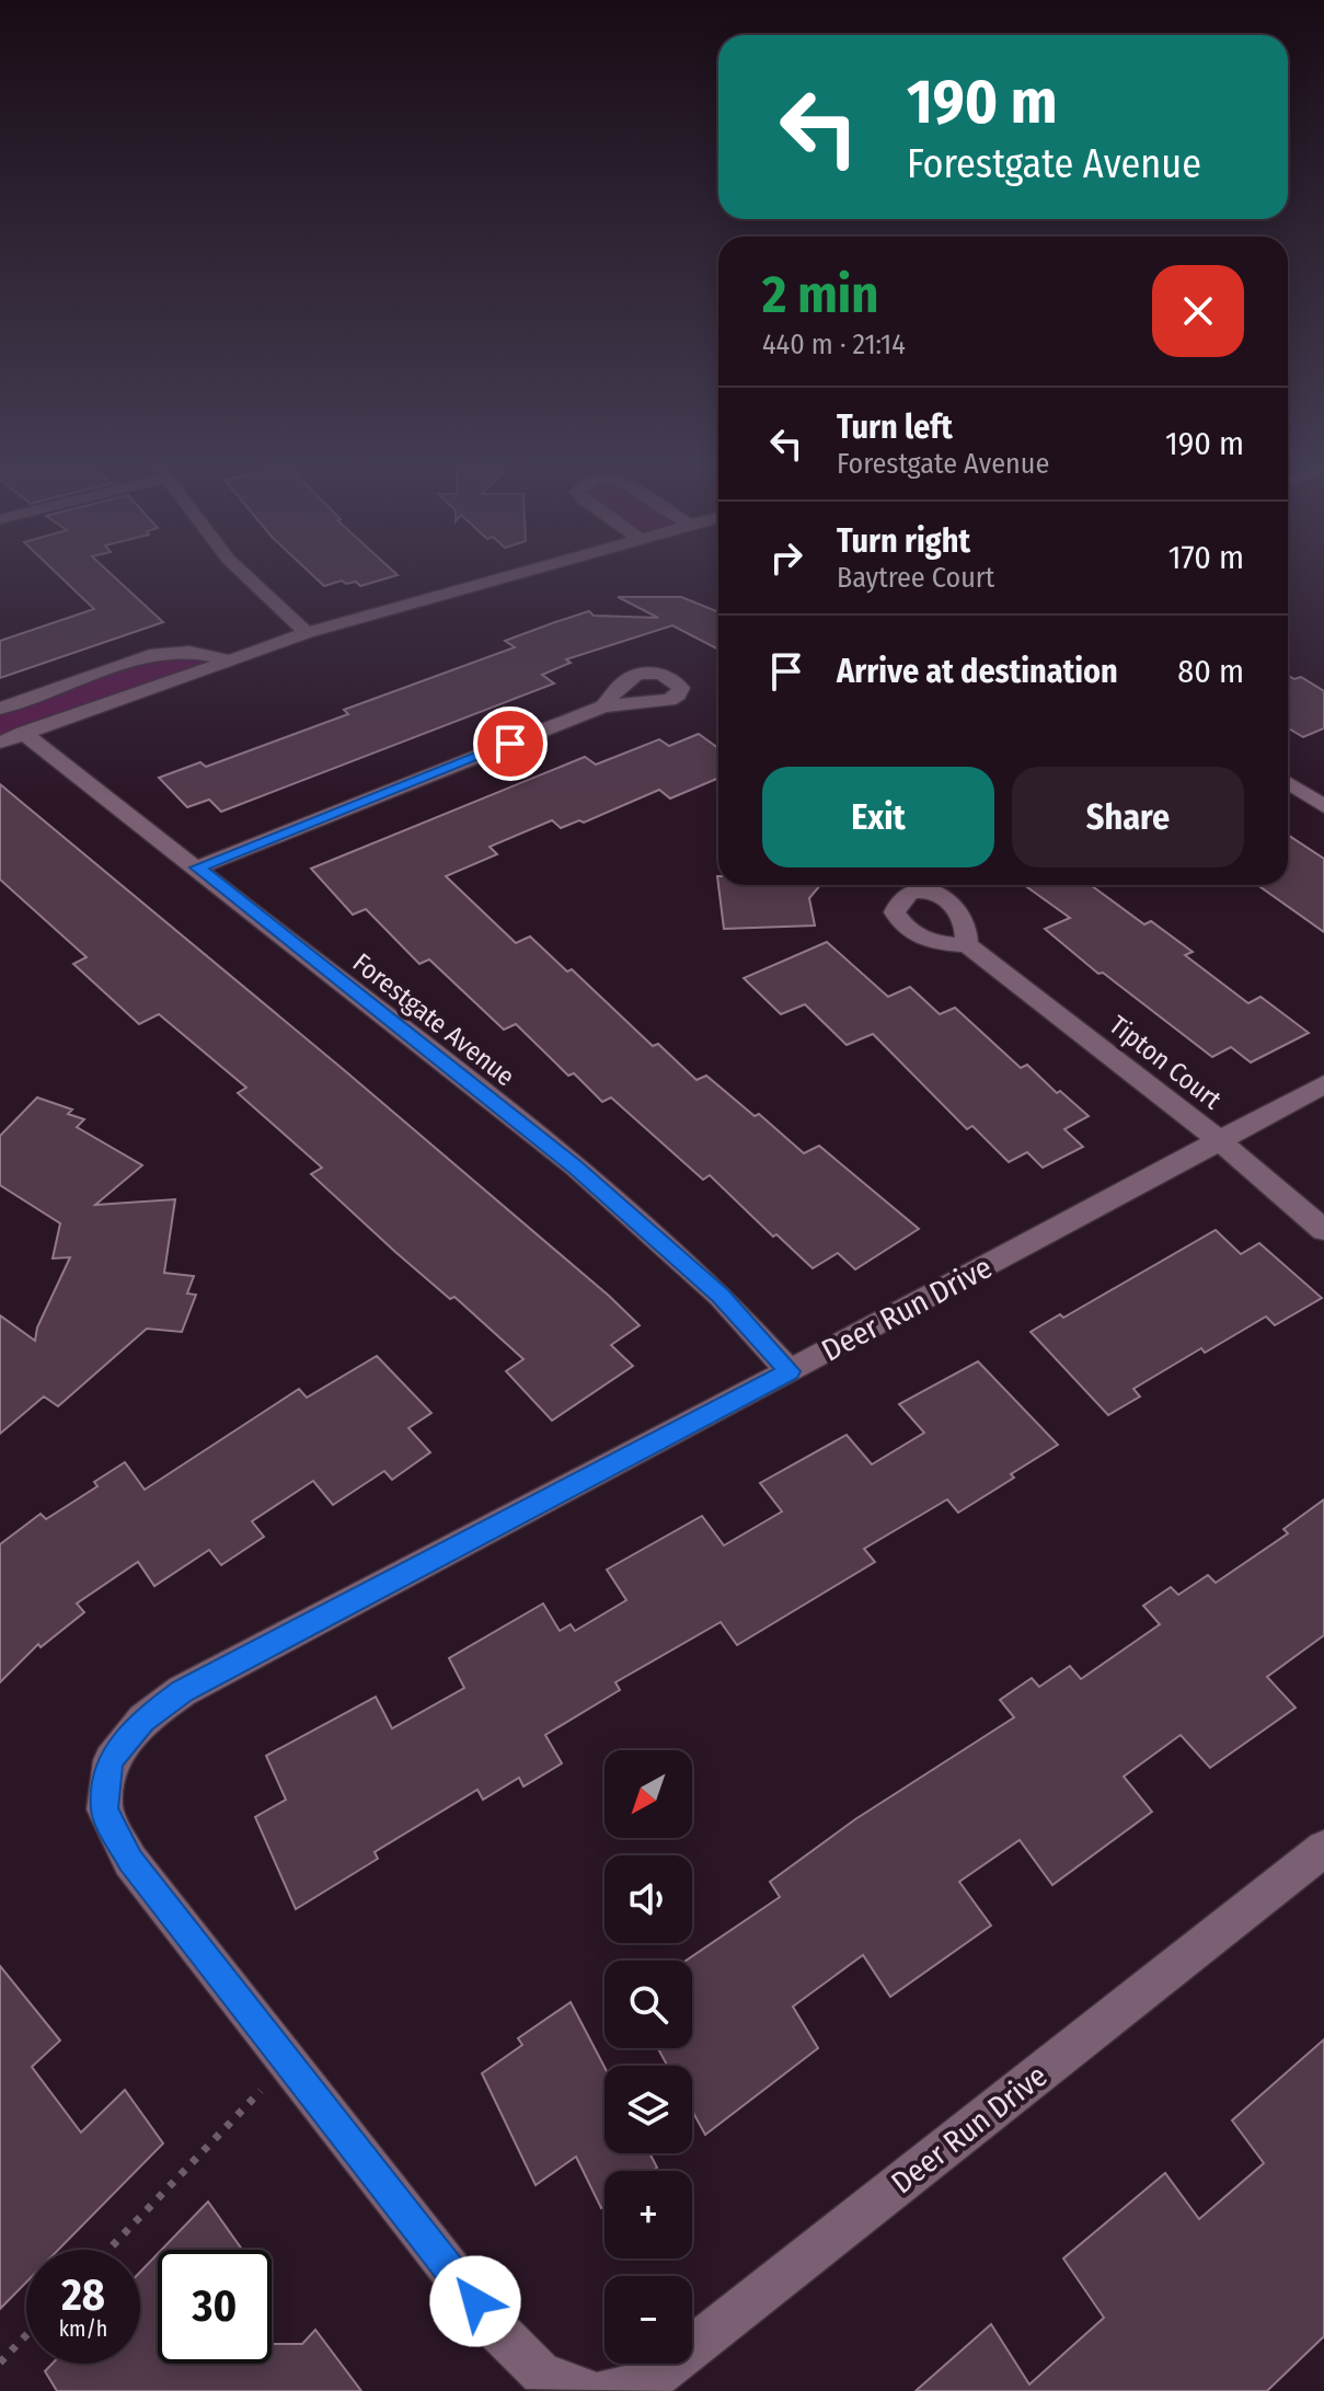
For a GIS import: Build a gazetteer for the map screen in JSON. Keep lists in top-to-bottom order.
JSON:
{
  "streets": {
    "street": ["Forestgate Avenue", "Tipton Court", "Deer Run Drive"]
  },
  "crossings": [
    ["Forestgate Avenue", "Deer Run Drive"],
    ["Tipton Court", "Deer Run Drive"]
  ],
  "north": "bottom left",
  "page": {
    "turn": ["190 m", "Forestgate Avenue"],
    "heading": ["2 min", "440 m · 21:14"],
    "list": [
      {
        "name": "Turn left",
        "note": "Forestgate Avenue",
        "value": "190 m"
      },
      {
        "name": "Turn right",
        "note": "Baytree Court",
        "value": "170 m"
      },
      {
        "name": "Arrive at destination",
        "value": "80 m"
      }
    ],
    "buttons": ["Exit", "Share"],
    "map_buttons": ["+", "−"],
    "speed": "28 km/h",
    "limit": "30"
  }
}
